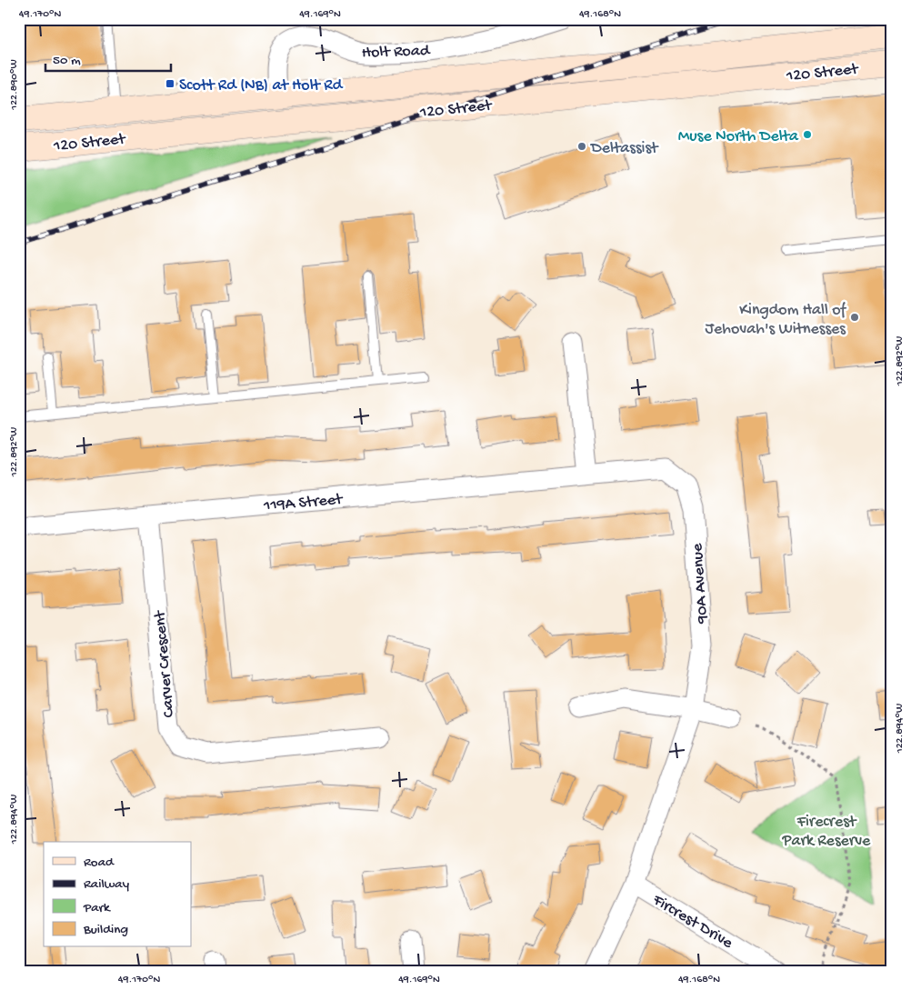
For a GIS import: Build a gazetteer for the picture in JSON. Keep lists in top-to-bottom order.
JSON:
{
  "streets": {
    "main road": ["120 Street"],
    "street": [
      "Holt Road",
      "119A Street",
      "90A Avenue",
      "Carver Crescent",
      "Fircrest Drive"
    ]
  },
  "crossings": [
    ["Holt Road", "120 Street"],
    ["119A Street", "90A Avenue"],
    ["119A Street", "Carver Crescent"],
    ["90A Avenue", "Fircrest Drive"]
  ],
  "parks": ["Firecrest Park Reserve"],
  "places": {
    "transit": ["Scott Rd (NB) at Holt Rd"],
    "other": ["Muse North Delta", "Deltassist", "Kingdom Hall of Jehovah's Witnesses"]
  },
  "legend": [
    "Road",
    "Railway",
    "Park",
    "Building"
  ],
  "scale_bar": "50 m",
  "coordinates": [
    "49.170°N",
    "49.169°N",
    "49.168°N",
    "122.890°W",
    "122.892°W",
    "122.894°W"
  ]
}
